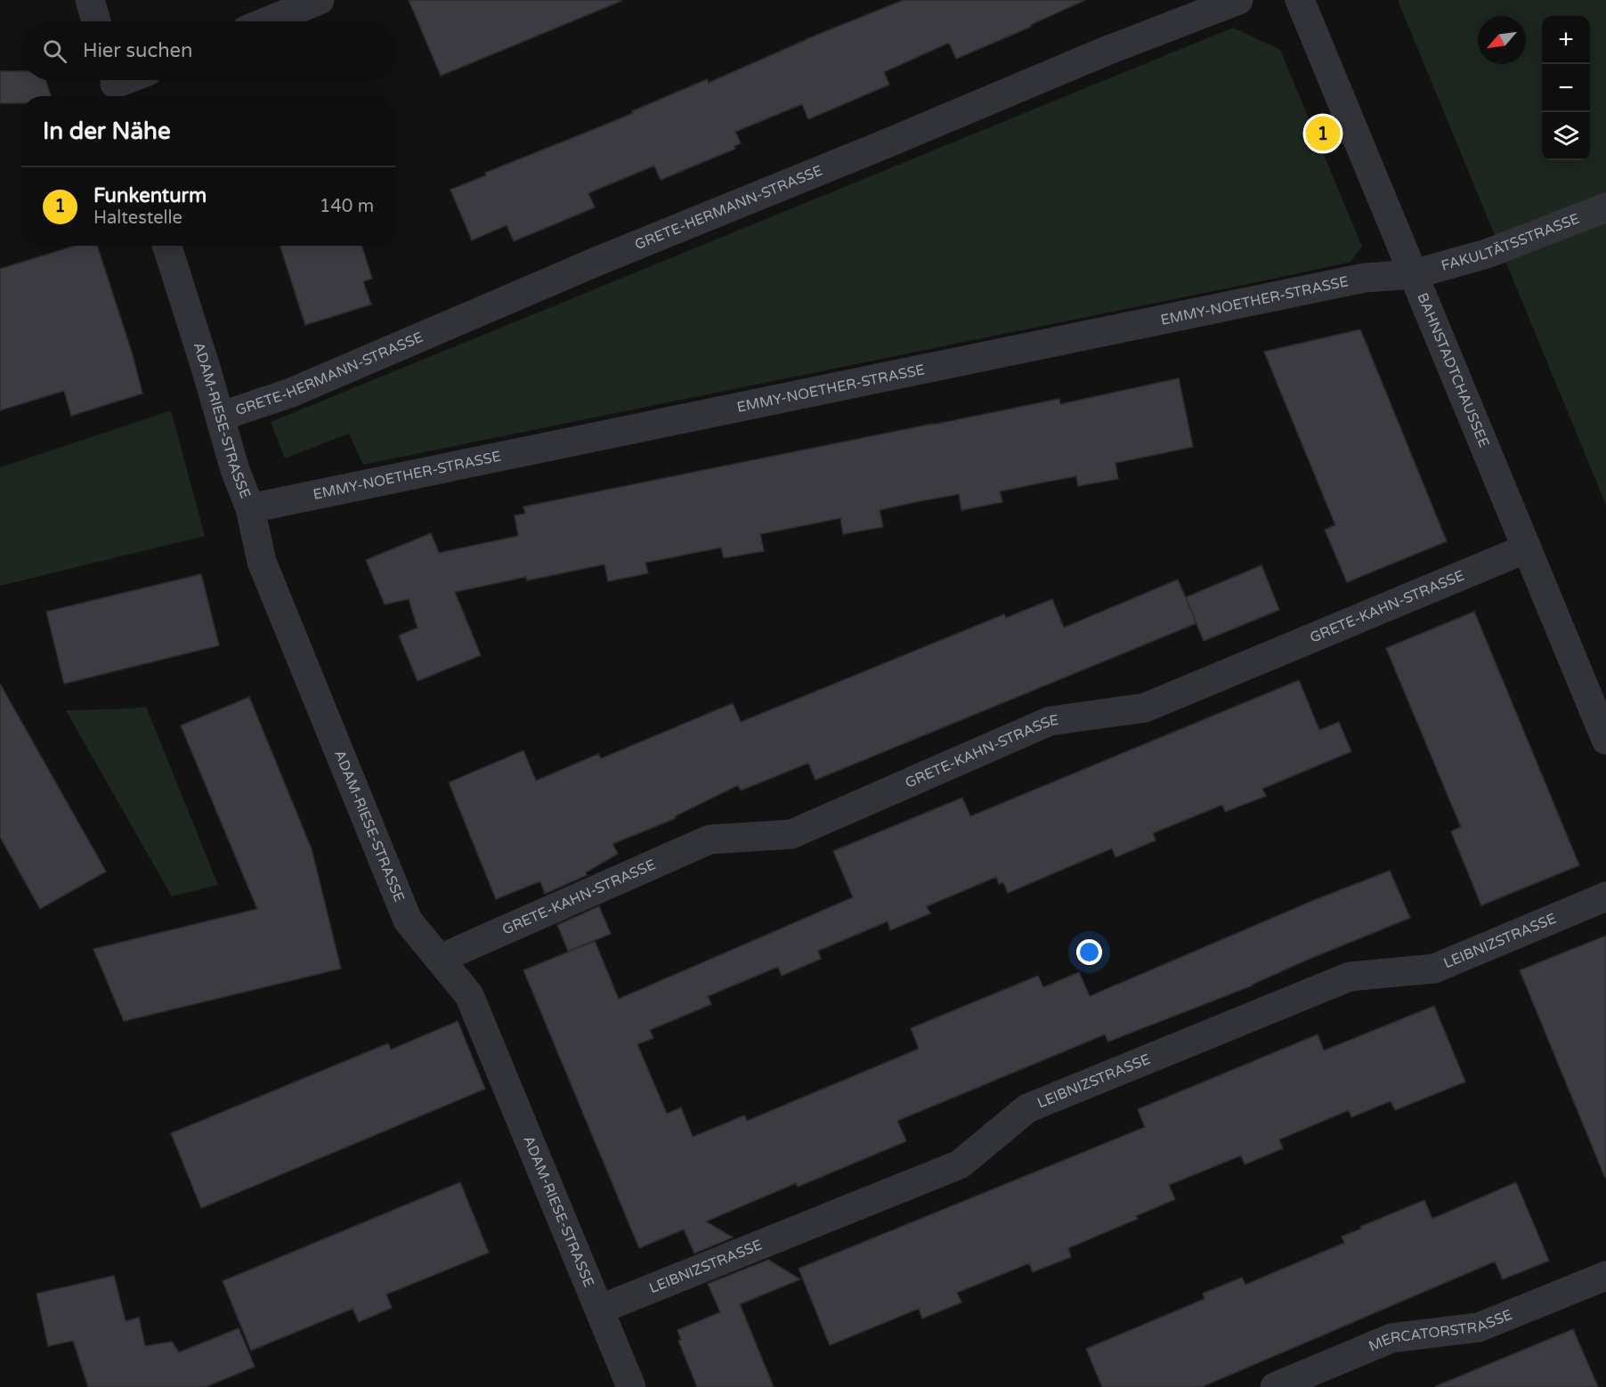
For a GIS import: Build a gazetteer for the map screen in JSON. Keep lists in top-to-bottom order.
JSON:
{
  "streets": {
    "street": [
      "GRETE-HERMANN-STRASSE",
      "FAKULTÄTSSTRASSE",
      "EMMY-NOETHER-STRASSE",
      "BAHNSTADTCHAUSSEE",
      "ADAM-RIESE-STRASSE",
      "GRETE-KAHN-STRASSE",
      "LEIBNIZSTRASSE",
      "MERCATORSTRASSE"
    ]
  },
  "crossings": [
    ["GRETE-HERMANN-STRASSE", "ADAM-RIESE-STRASSE"],
    ["FAKULTÄTSSTRASSE", "EMMY-NOETHER-STRASSE"],
    ["FAKULTÄTSSTRASSE", "BAHNSTADTCHAUSSEE"],
    ["EMMY-NOETHER-STRASSE", "BAHNSTADTCHAUSSEE"],
    ["EMMY-NOETHER-STRASSE", "ADAM-RIESE-STRASSE"],
    ["BAHNSTADTCHAUSSEE", "GRETE-KAHN-STRASSE"],
    ["ADAM-RIESE-STRASSE", "GRETE-KAHN-STRASSE"],
    ["ADAM-RIESE-STRASSE", "LEIBNIZSTRASSE"]
  ],
  "north": "bottom left",
  "page": {
    "map_buttons": ["+", "−"],
    "search": "Hier suchen",
    "heading": "In der Nähe",
    "pins": "1",
    "list": [
      {
        "mark": "1",
        "name": "Funkenturm",
        "note": "Haltestelle",
        "value": "140 m"
      }
    ]
  }
}
